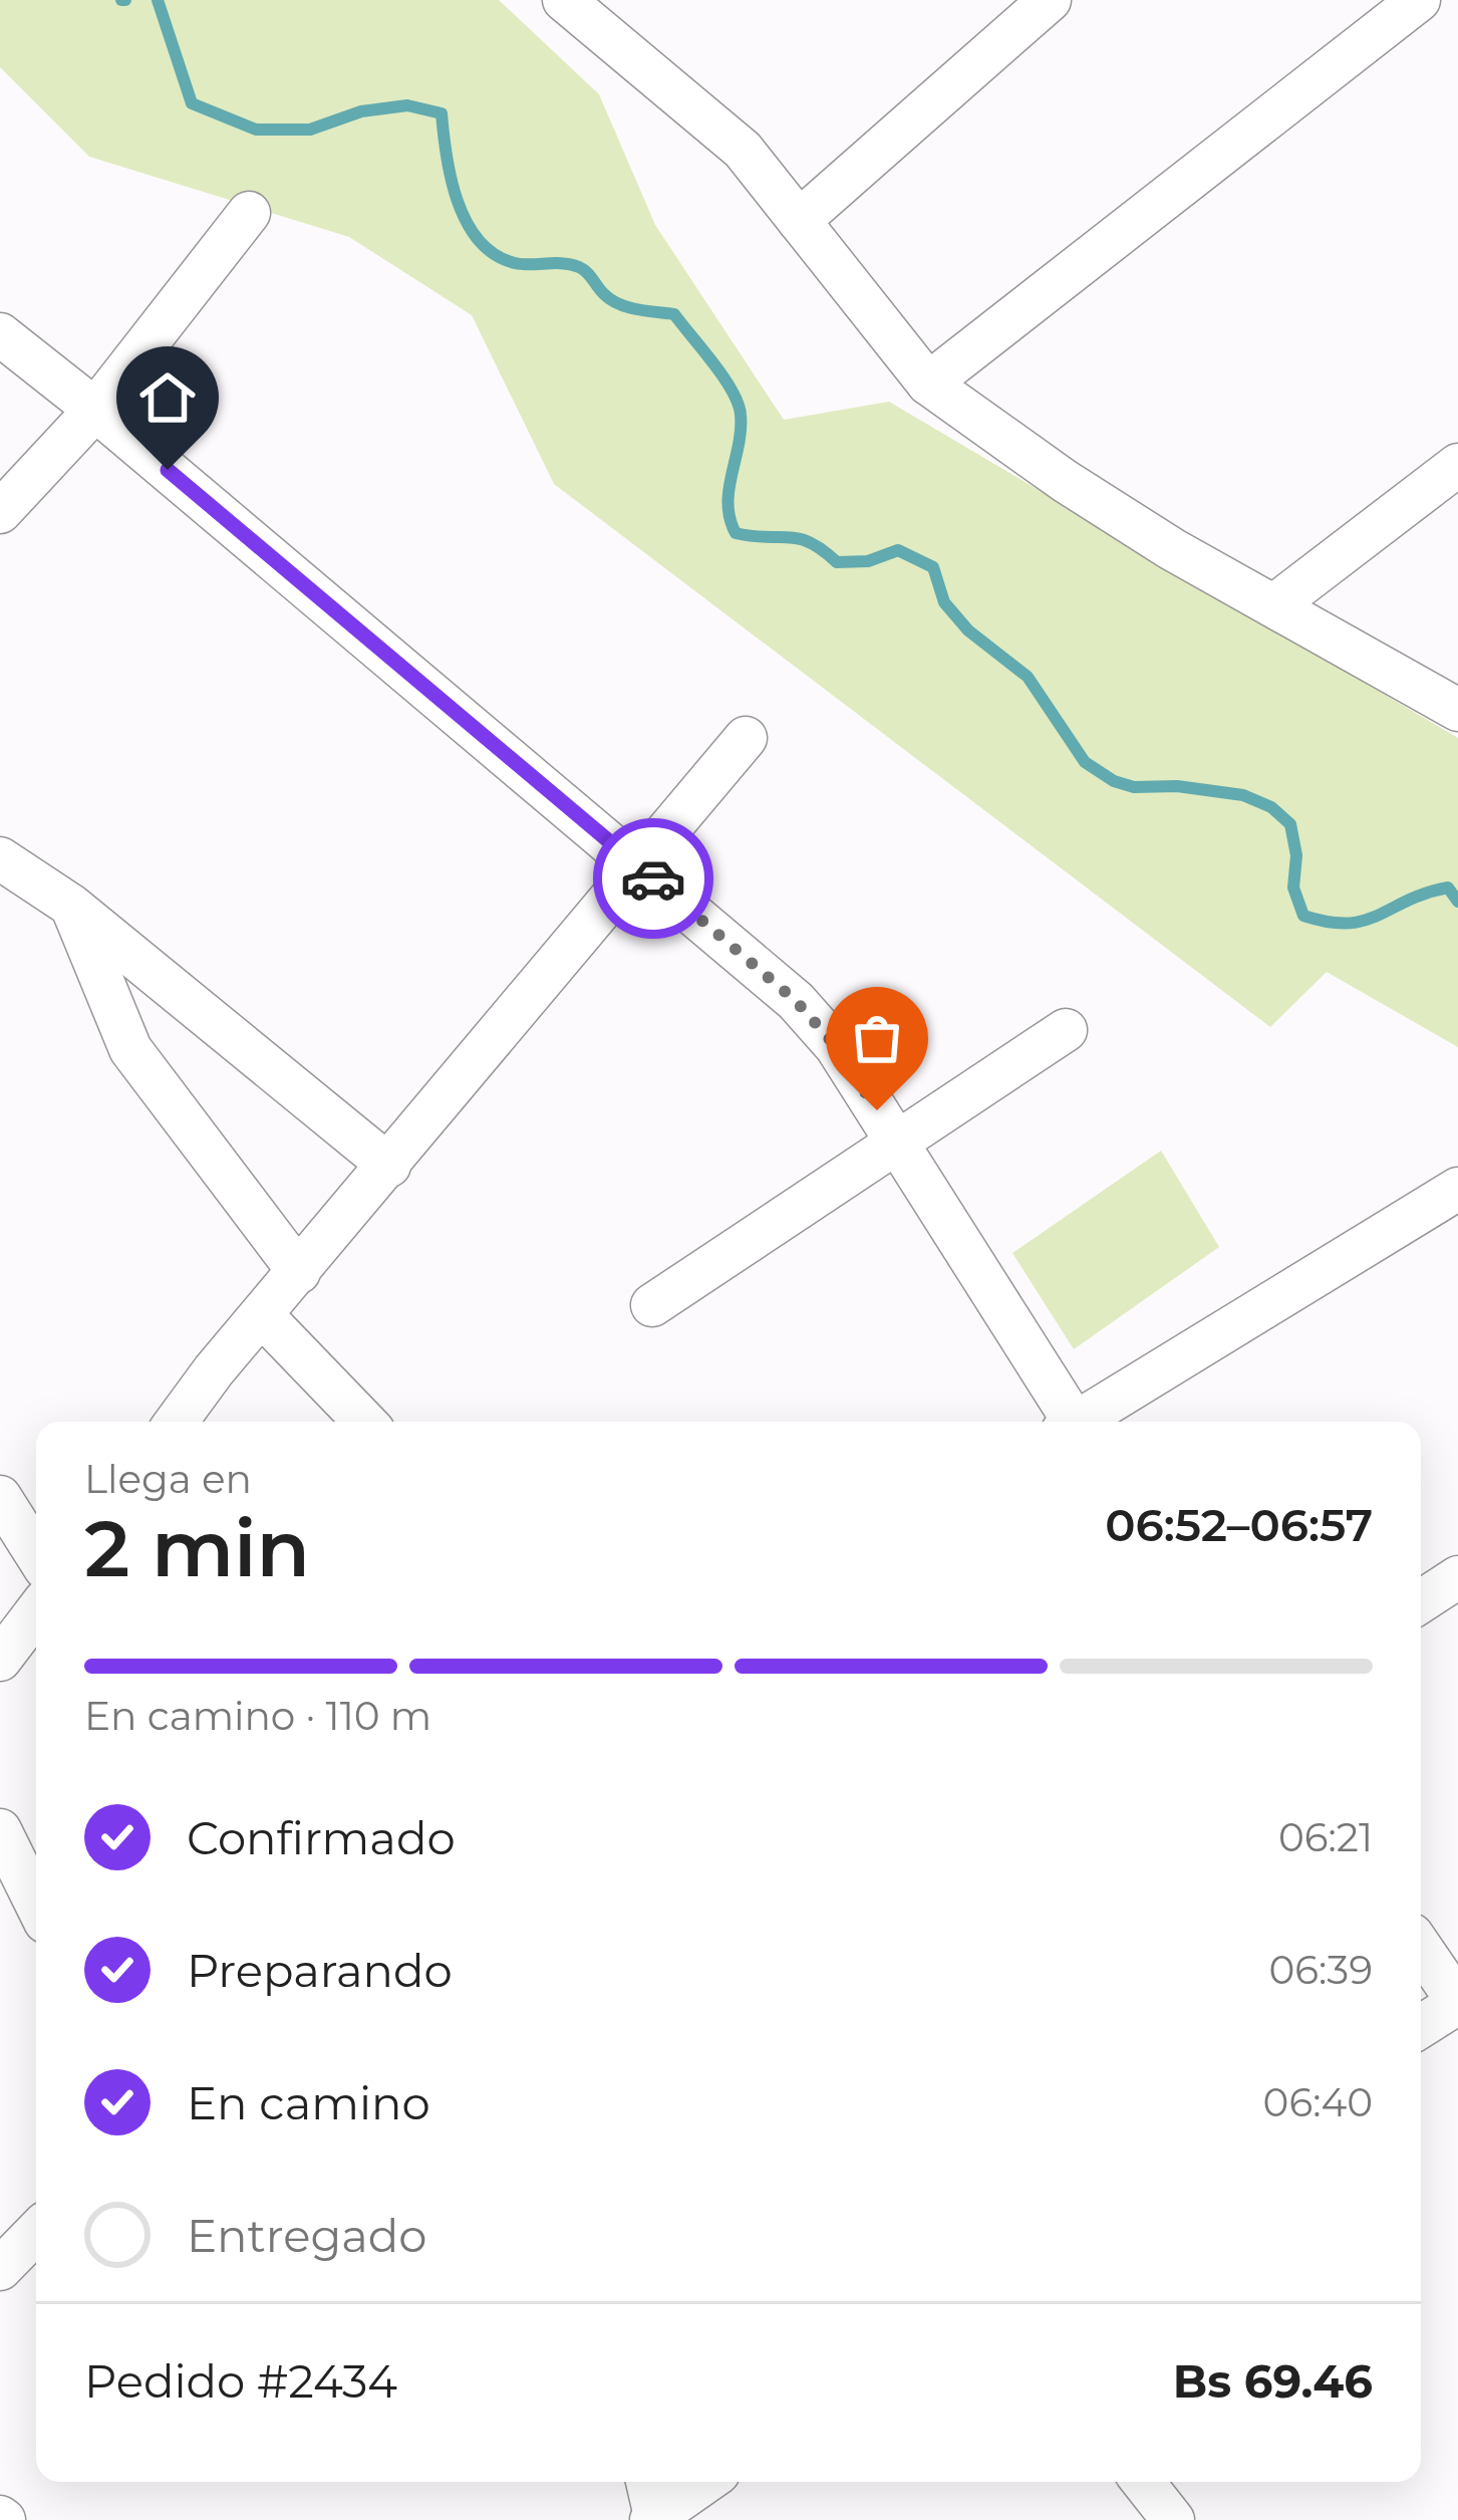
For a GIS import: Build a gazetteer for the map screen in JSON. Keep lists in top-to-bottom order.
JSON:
{
  "page": {
    "heading": ["2 min", "Llega en", "06:52–06:57"],
    "panel": ["Pedido #2434", "Bs 69.46"],
    "bar": "En camino · 110 m",
    "list": [
      ["Confirmado", "06:21"],
      ["Preparando", "06:39"],
      ["En camino", "06:40"],
      "Entregado"
    ]
  }
}
